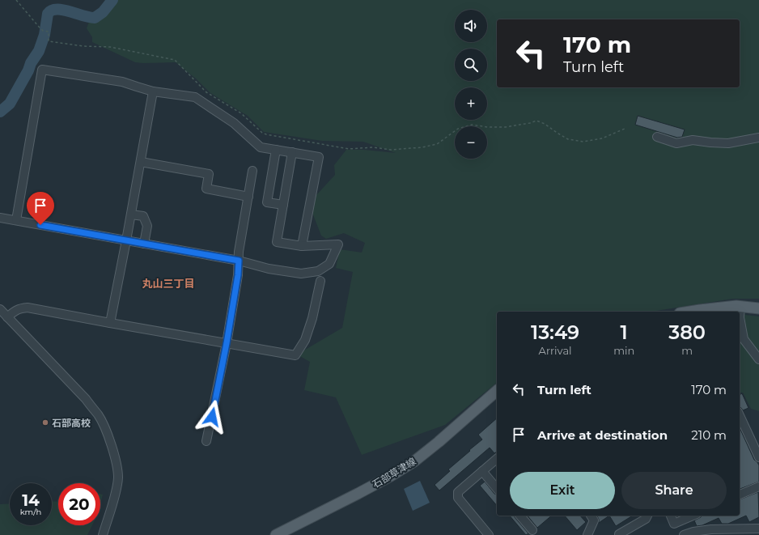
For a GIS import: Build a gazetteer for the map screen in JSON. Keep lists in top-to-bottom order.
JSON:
{
  "streets": {
    "main road": ["石部草津線"]
  },
  "districts": ["丸山三丁目"],
  "places": ["石部高校"],
  "page": {
    "map_buttons": ["+", "−"],
    "turn": ["170 m", "Turn left"],
    "eta": [
      "13:49",
      "Arrival",
      "1",
      "min",
      "380",
      "m"
    ],
    "list": [
      {
        "name": "Turn left",
        "value": "170 m"
      },
      {
        "name": "Arrive at destination",
        "value": "210 m"
      }
    ],
    "buttons": ["Exit", "Share"],
    "speed": "14 km/h",
    "limit": "20"
  }
}
